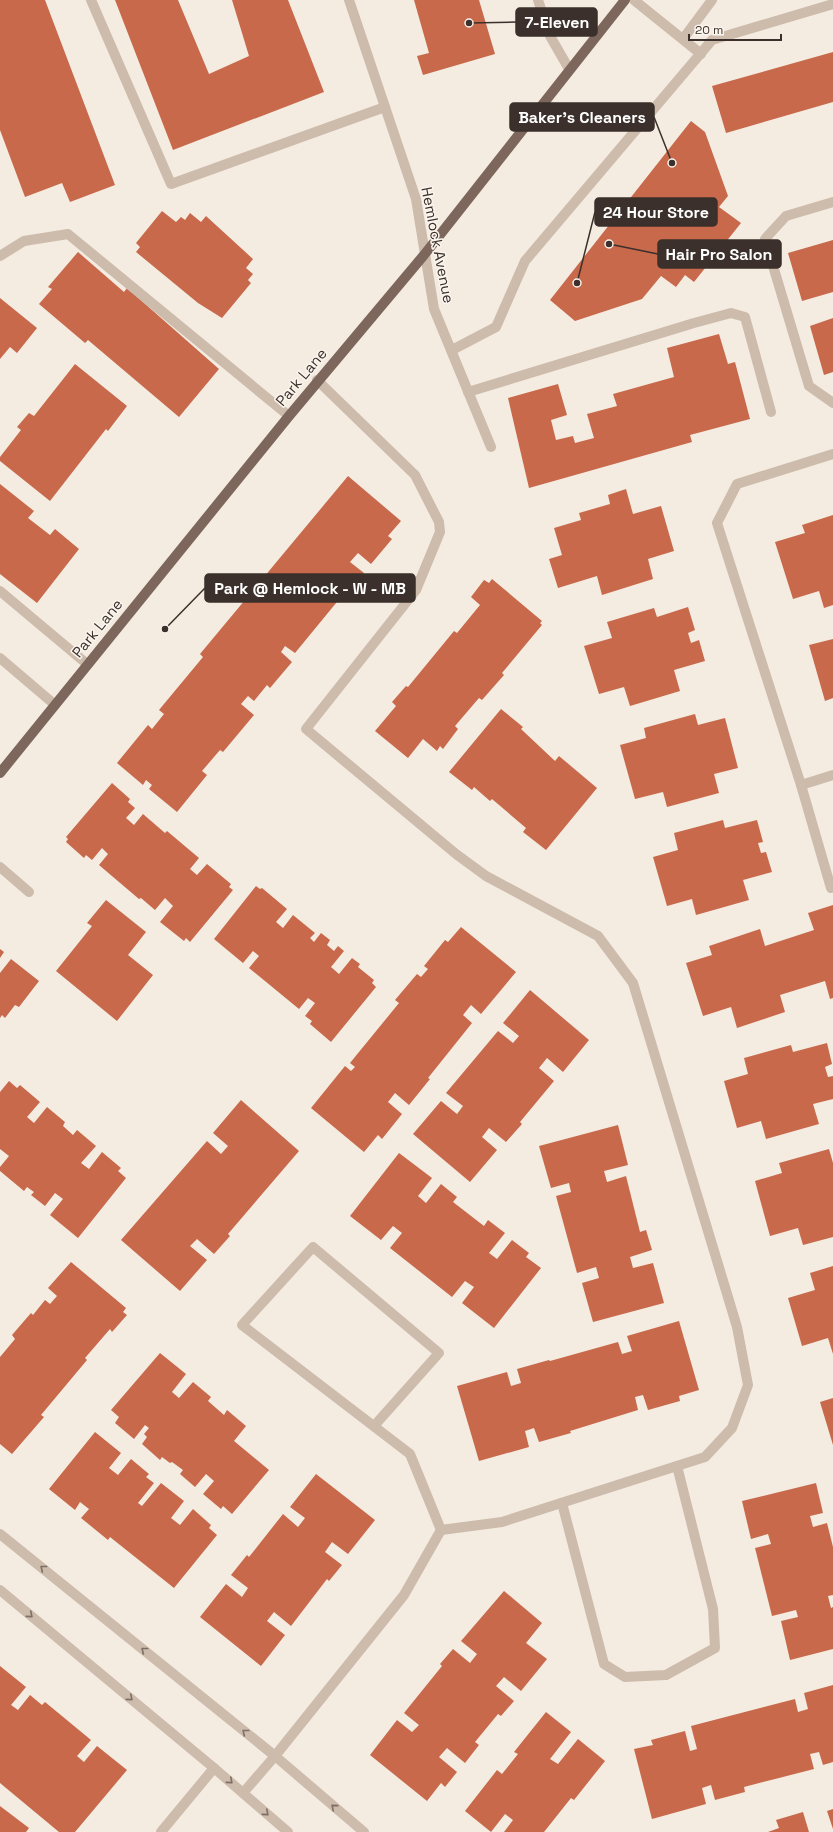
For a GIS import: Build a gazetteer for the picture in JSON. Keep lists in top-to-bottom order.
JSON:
{
  "streets": {
    "main road": ["Park Lane"],
    "street": ["Hemlock Avenue"]
  },
  "crossings": [
    ["Hemlock Avenue", "Park Lane"]
  ],
  "places": [
    "7-Eleven",
    "Baker's Cleaners",
    "Hair Pro Salon",
    "24 Hour Store",
    "Park @ Hemlock - W - MB"
  ],
  "scale_bar": "20 m"
}
